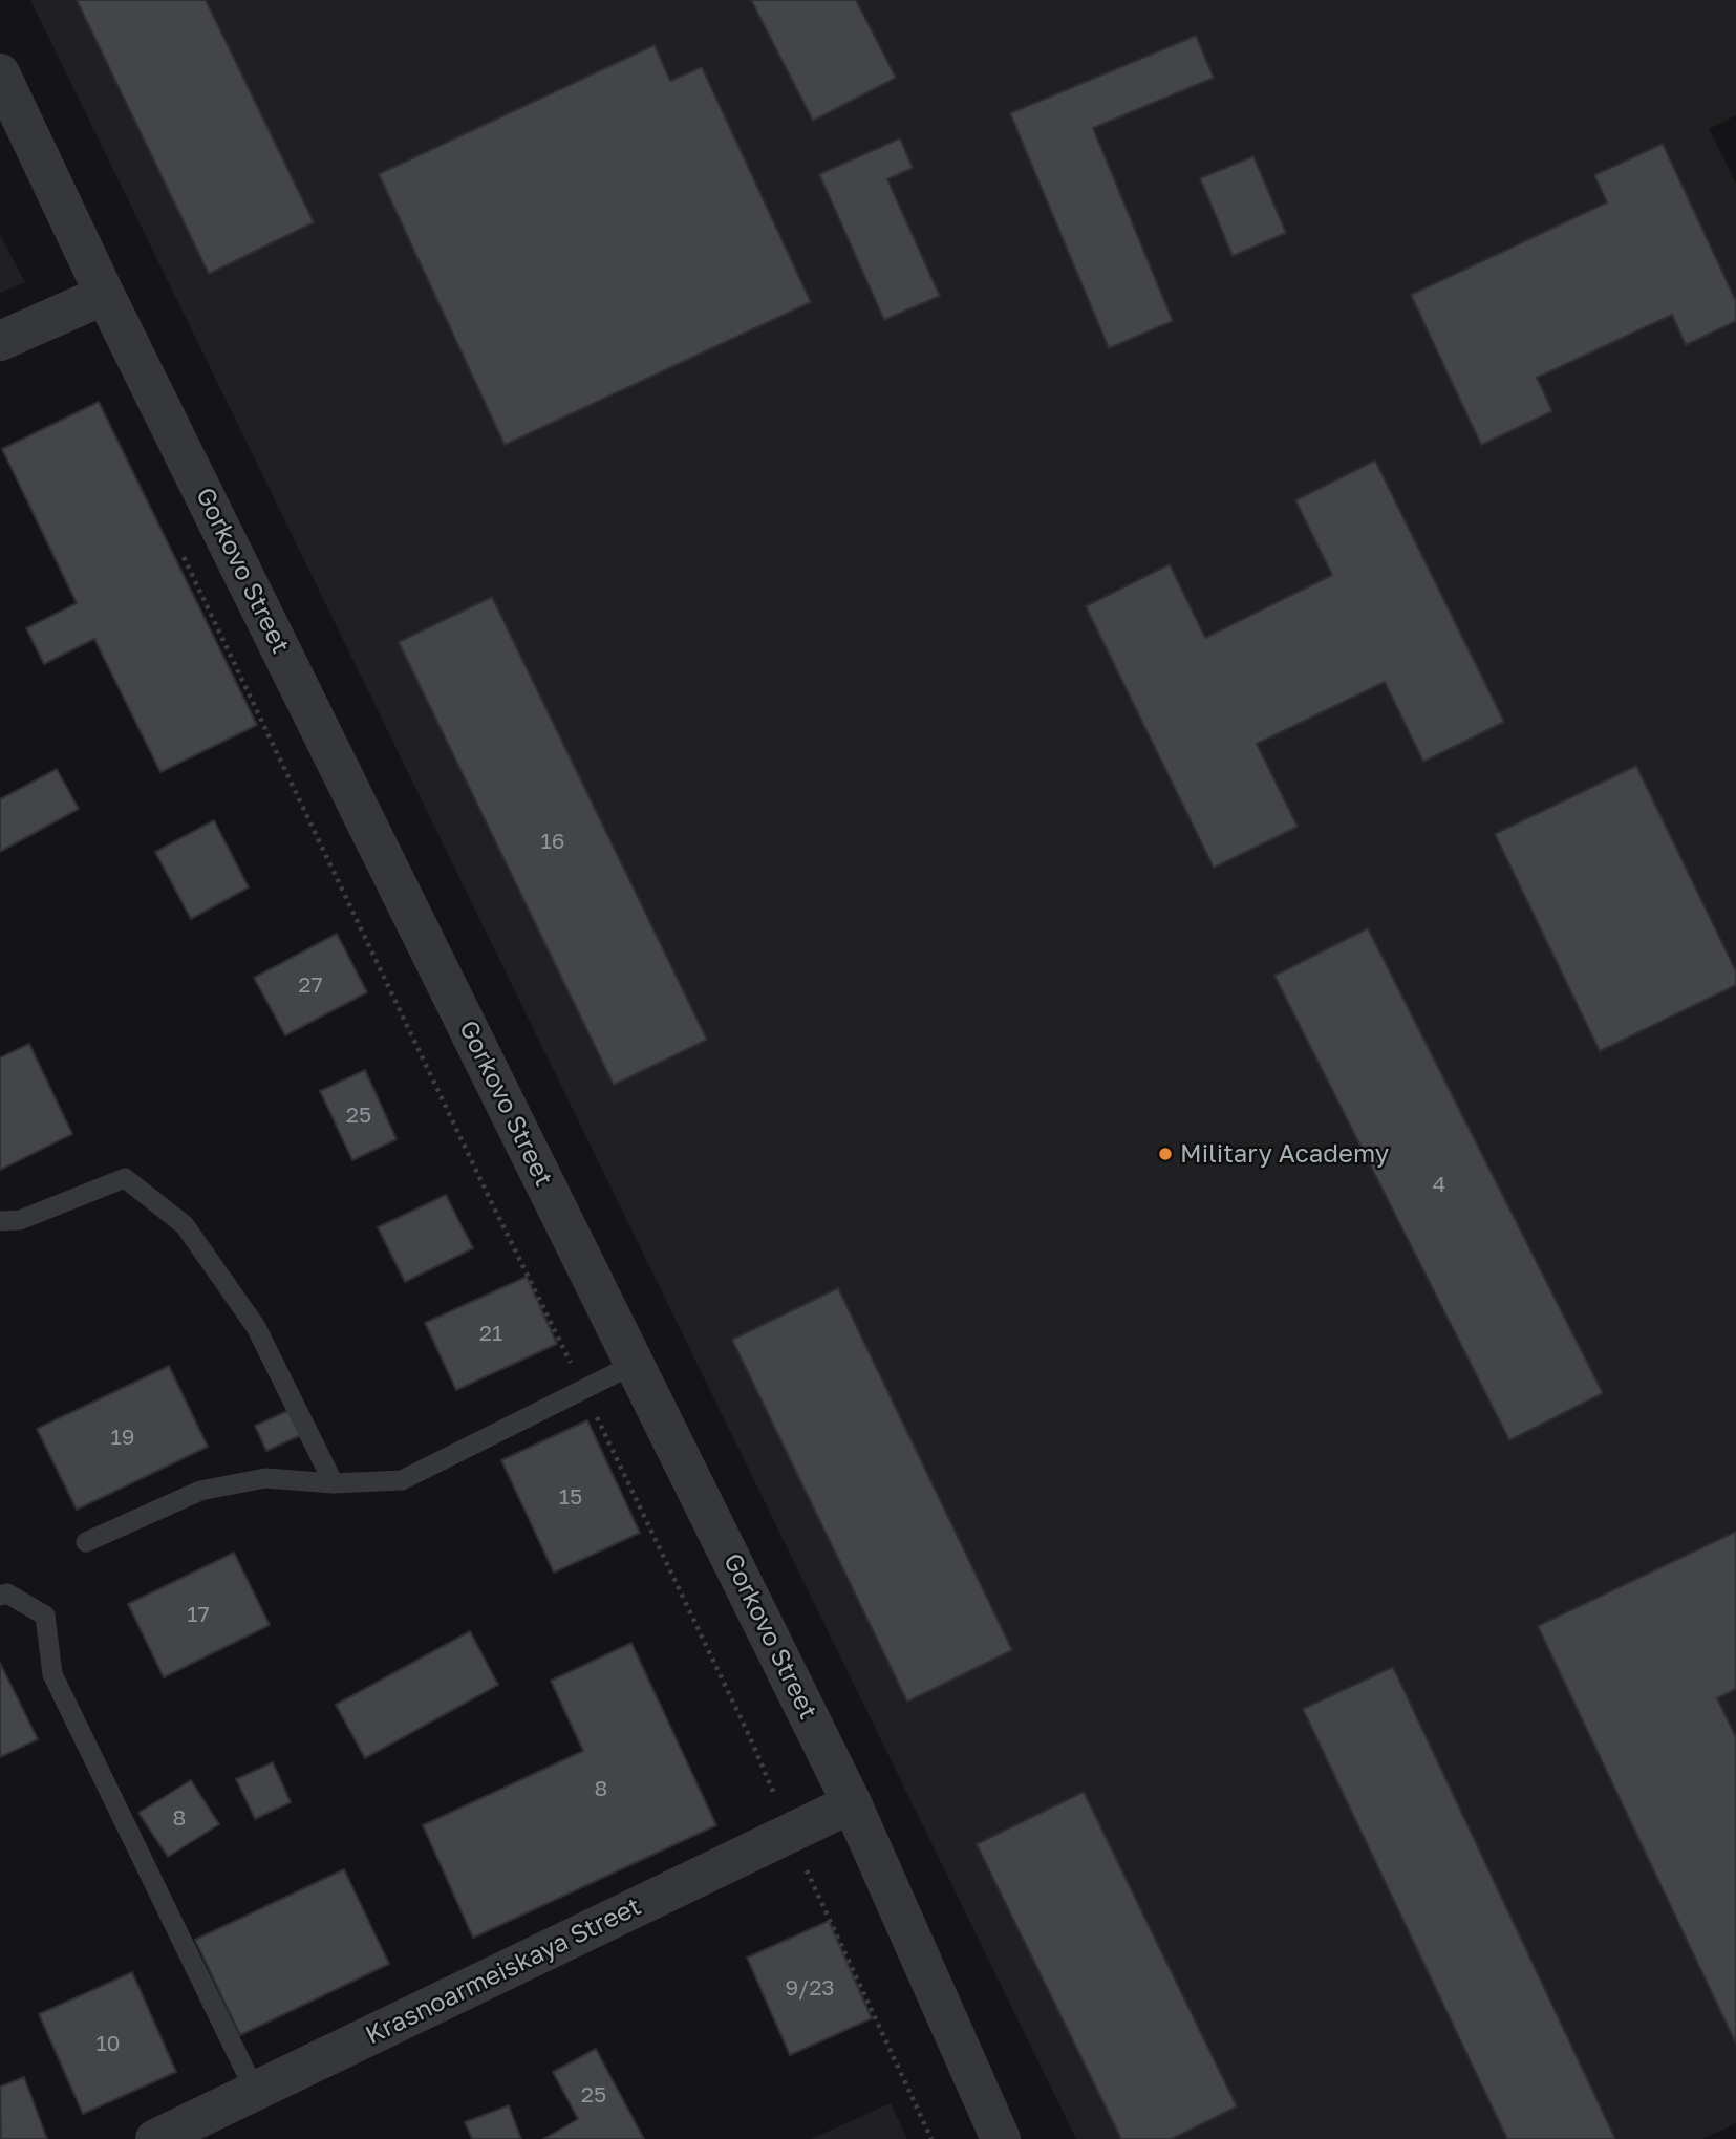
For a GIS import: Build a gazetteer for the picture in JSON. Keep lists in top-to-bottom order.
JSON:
{
  "streets": {
    "street": ["Gorkovo Street", "Krasnoarmeiskaya Street"]
  },
  "crossings": [
    ["Gorkovo Street", "Krasnoarmeiskaya Street"]
  ],
  "places": ["Military Academy"],
  "house_numbers": [
    "16",
    "27",
    "25",
    "4",
    "21",
    "19",
    "15",
    "17",
    "8",
    "8",
    "9/23",
    "10",
    "25"
  ]
}
